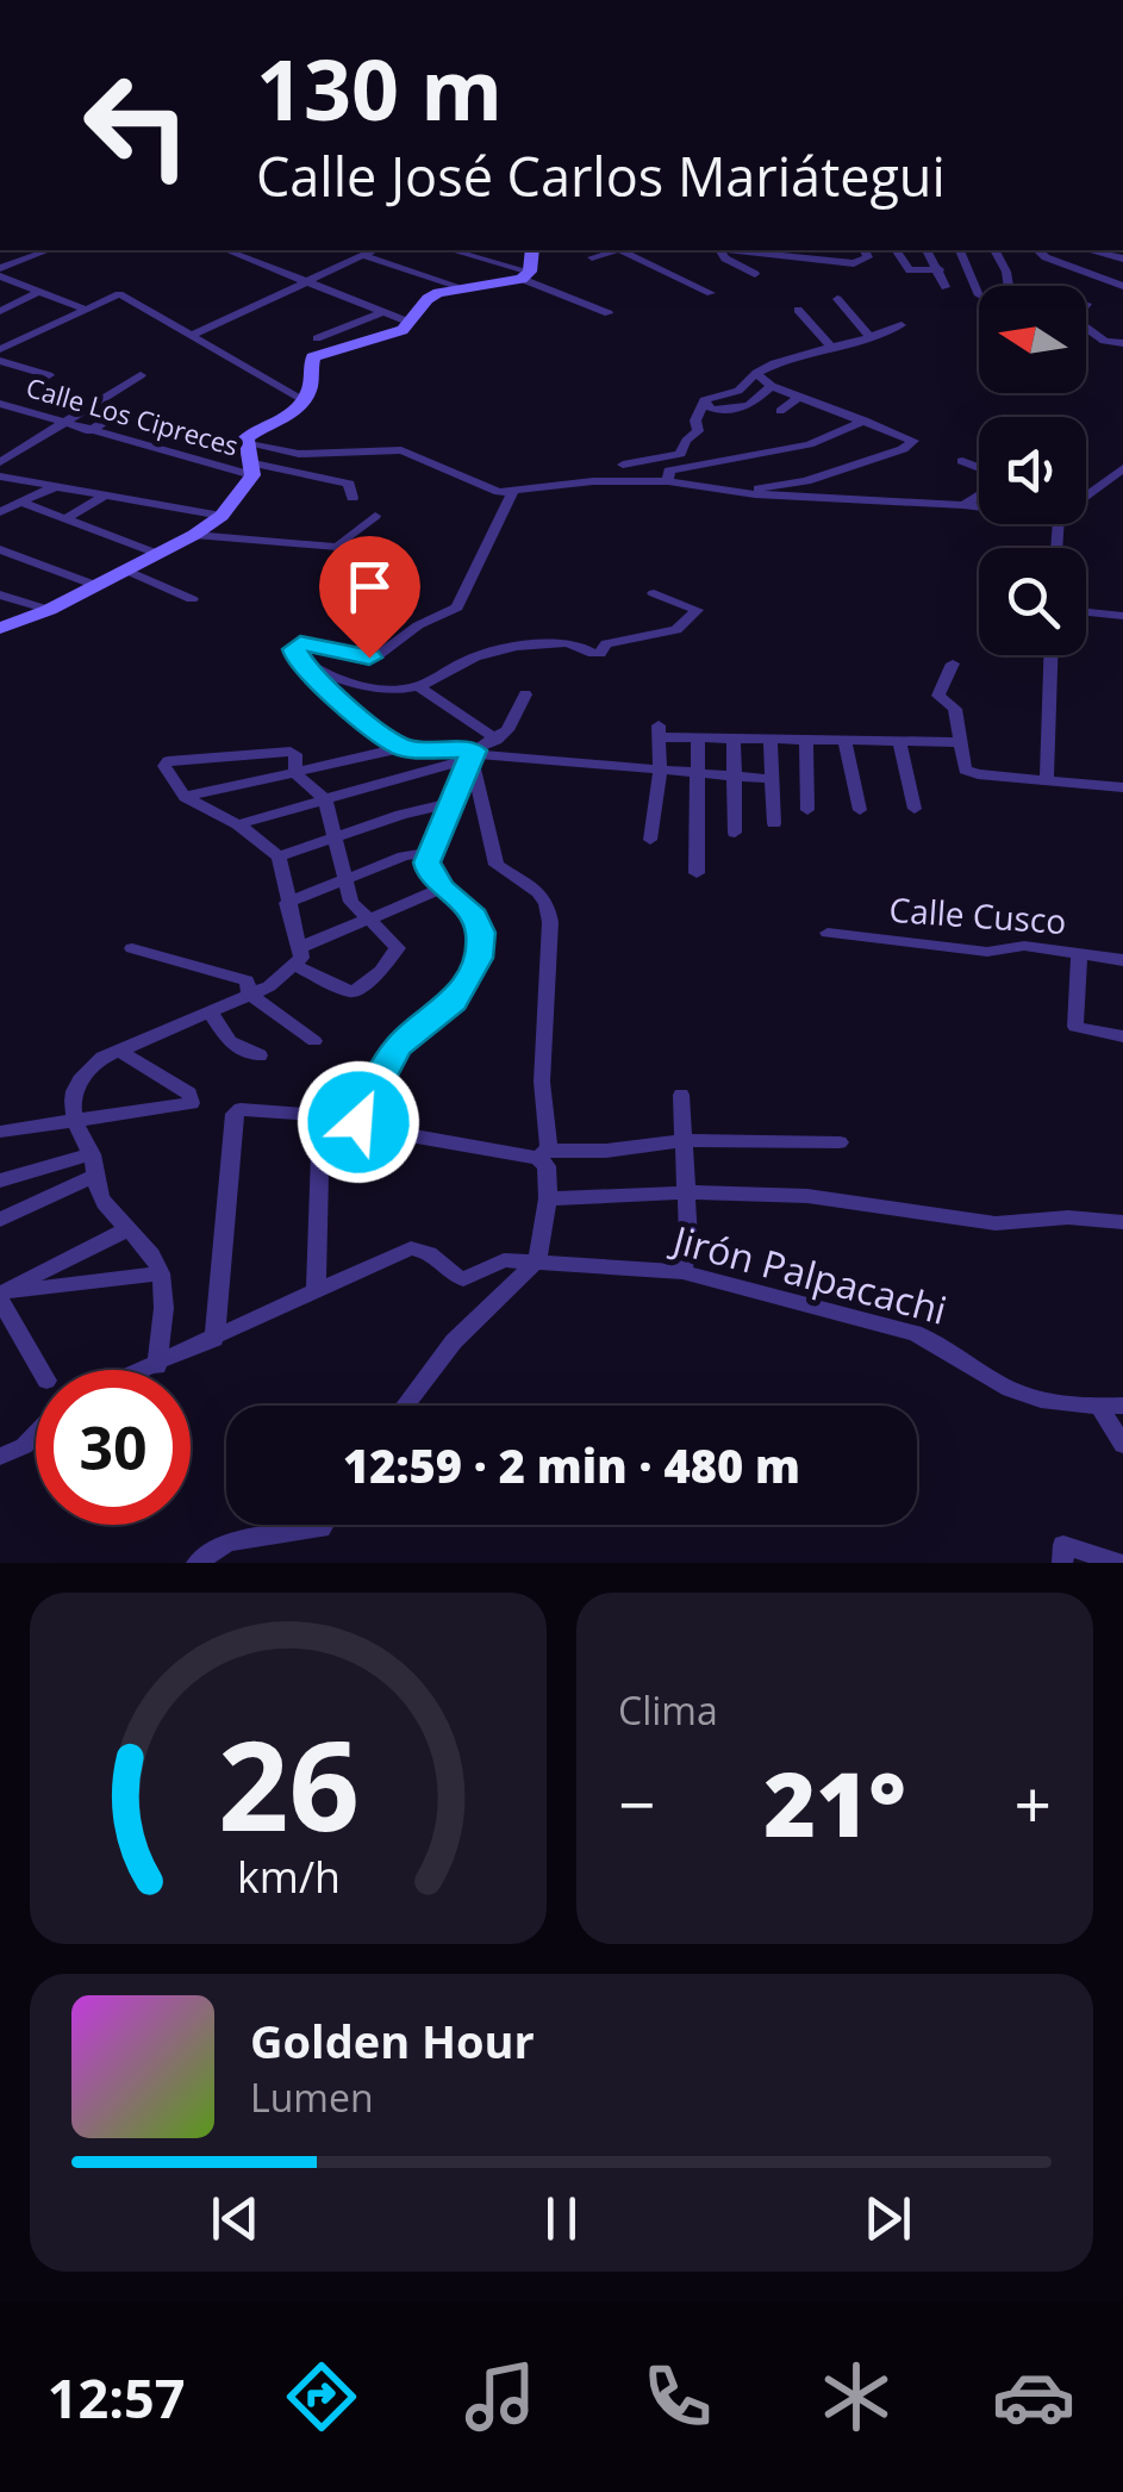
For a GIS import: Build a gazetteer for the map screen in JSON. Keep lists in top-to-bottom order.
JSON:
{
  "streets": {
    "street": ["Calle Los Cipreces", "Calle Cusco", "Jirón Palpacachi"]
  },
  "north": "left",
  "page": {
    "turn": ["130 m", "Calle José Carlos Mariátegui"],
    "limit": "30",
    "trip": "12:59 · 2 min · 480 m",
    "tile": "Clima",
    "heat": ["−", "21°", "+"],
    "song": ["Golden Hour", "Lumen"],
    "tabs": "12:57",
    "gauge": ["26", "km/h"]
  }
}
